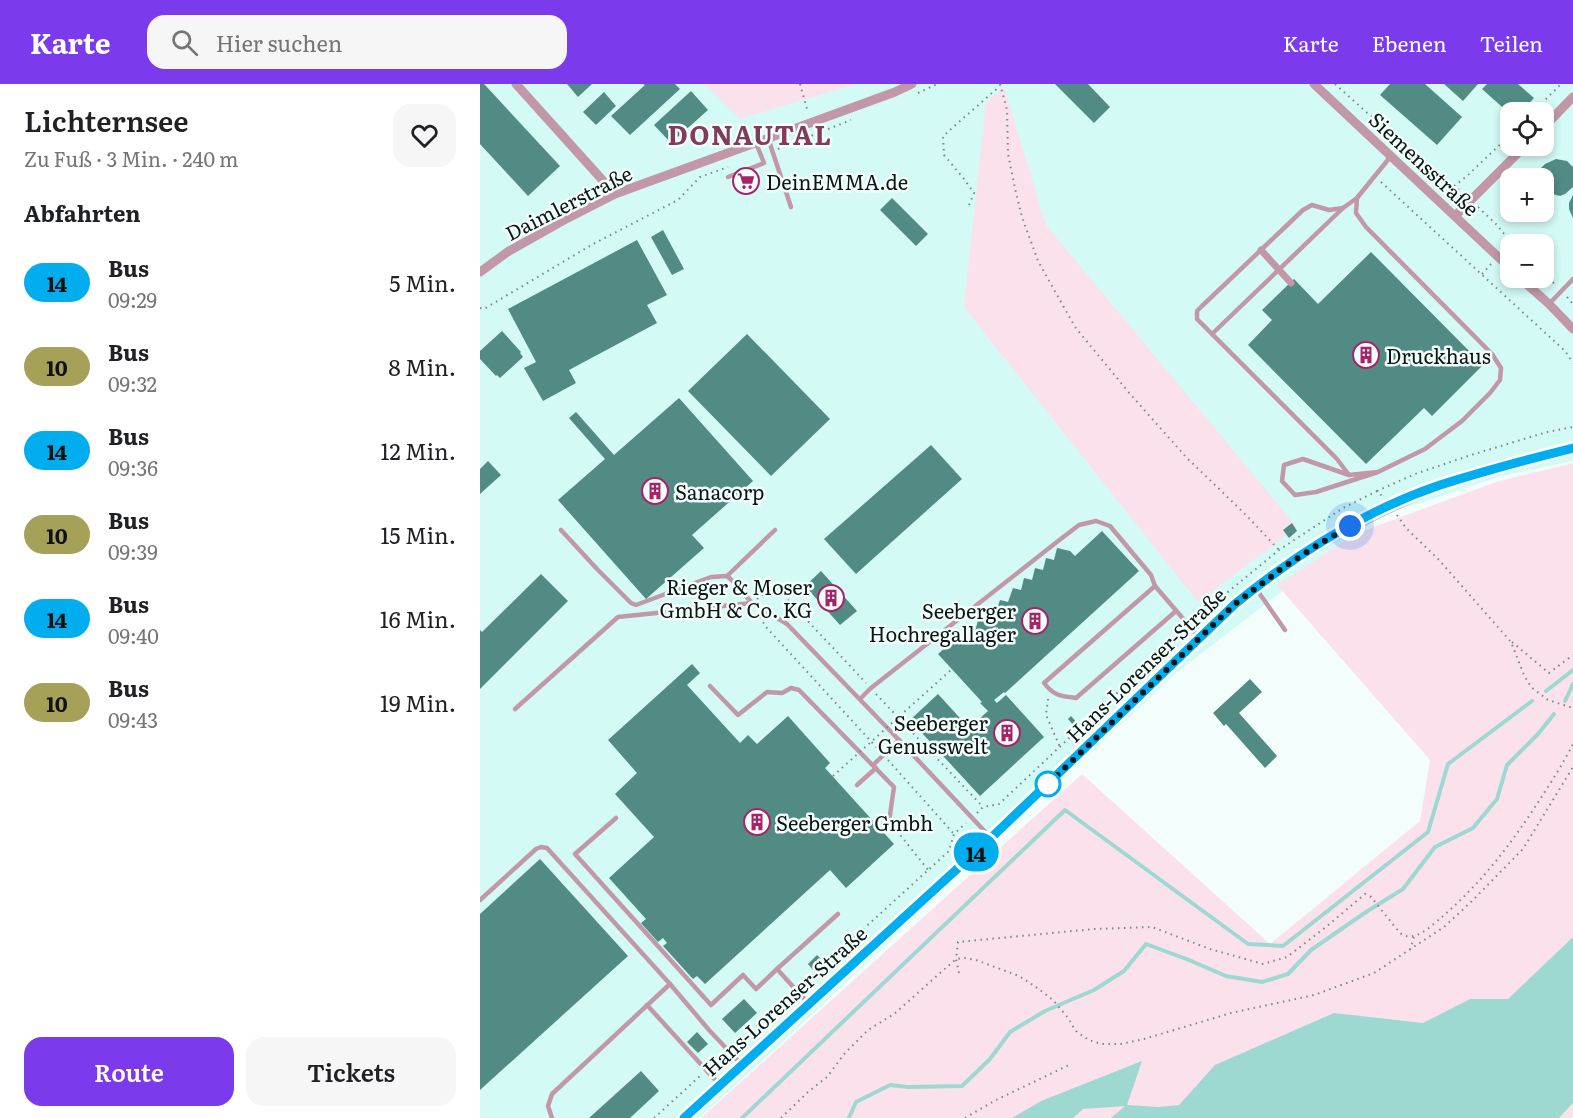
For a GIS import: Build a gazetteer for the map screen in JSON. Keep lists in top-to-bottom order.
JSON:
{
  "streets": {
    "street": ["Siemensstraße", "Daimlerstraße", "Hans-Lorenser-Straße"]
  },
  "districts": ["DONAUTAL"],
  "places": {
    "supermarket": ["DeinEMMA.de"],
    "building": [
      "Druckhaus",
      "Sanacorp",
      "Rieger & Moser GmbH & Co. KG",
      "Seeberger Hochregallager",
      "Seeberger Genusswelt",
      "Seeberger Gmbh"
    ]
  },
  "lines": ["bus line 14"],
  "page": {
    "header": "Karte",
    "search": "Hier suchen",
    "nav": ["Karte", "Ebenen", "Teilen"],
    "heading": [
      ["Lichternsee", "Zu Fuß · 3 Min. · 240 m"],
      "Abfahrten"
    ],
    "on_map": "14",
    "map_buttons": ["+", "−"],
    "list": [
      {
        "mark": "14",
        "name": "Bus",
        "note": "09:29",
        "value": "5 Min."
      },
      {
        "mark": "10",
        "name": "Bus",
        "note": "09:32",
        "value": "8 Min."
      },
      {
        "mark": "14",
        "name": "Bus",
        "note": "09:36",
        "value": "12 Min."
      },
      {
        "mark": "10",
        "name": "Bus",
        "note": "09:39",
        "value": "15 Min."
      },
      {
        "mark": "14",
        "name": "Bus",
        "note": "09:40",
        "value": "16 Min."
      },
      {
        "mark": "10",
        "name": "Bus",
        "note": "09:43",
        "value": "19 Min."
      }
    ],
    "buttons": ["Route", "Tickets"]
  }
}
